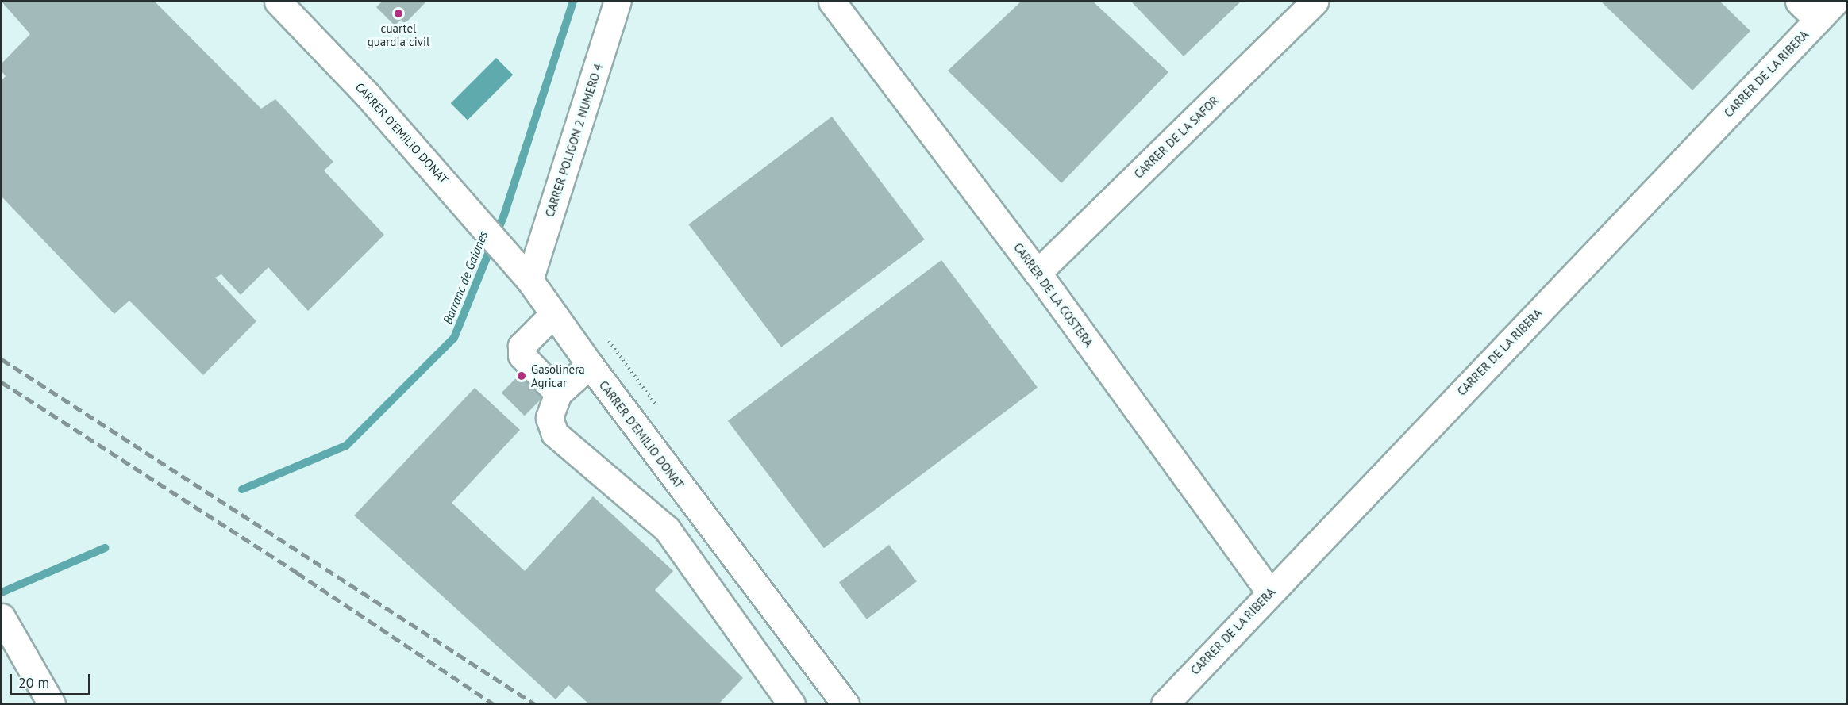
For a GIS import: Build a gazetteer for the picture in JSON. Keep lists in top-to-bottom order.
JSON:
{
  "streets": {
    "street": [
      "CARRER DE LA RIBERA",
      "CARRER D'EMILIO DONAT",
      "CARRER DE LA SAFOR",
      "CARRER POLIGON 2 NUMERO 4",
      "CARRER DE LA COSTERA"
    ]
  },
  "crossings": [
    ["CARRER DE LA RIBERA", "CARRER DE LA COSTERA"],
    ["CARRER D'EMILIO DONAT", "CARRER POLIGON 2 NUMERO 4"],
    ["CARRER DE LA SAFOR", "CARRER DE LA COSTERA"]
  ],
  "water": ["Barranc de Gaianes"],
  "places": ["cuartel guardia civil", "Gasolinera Agricar"],
  "scale_bar": "20 m"
}
